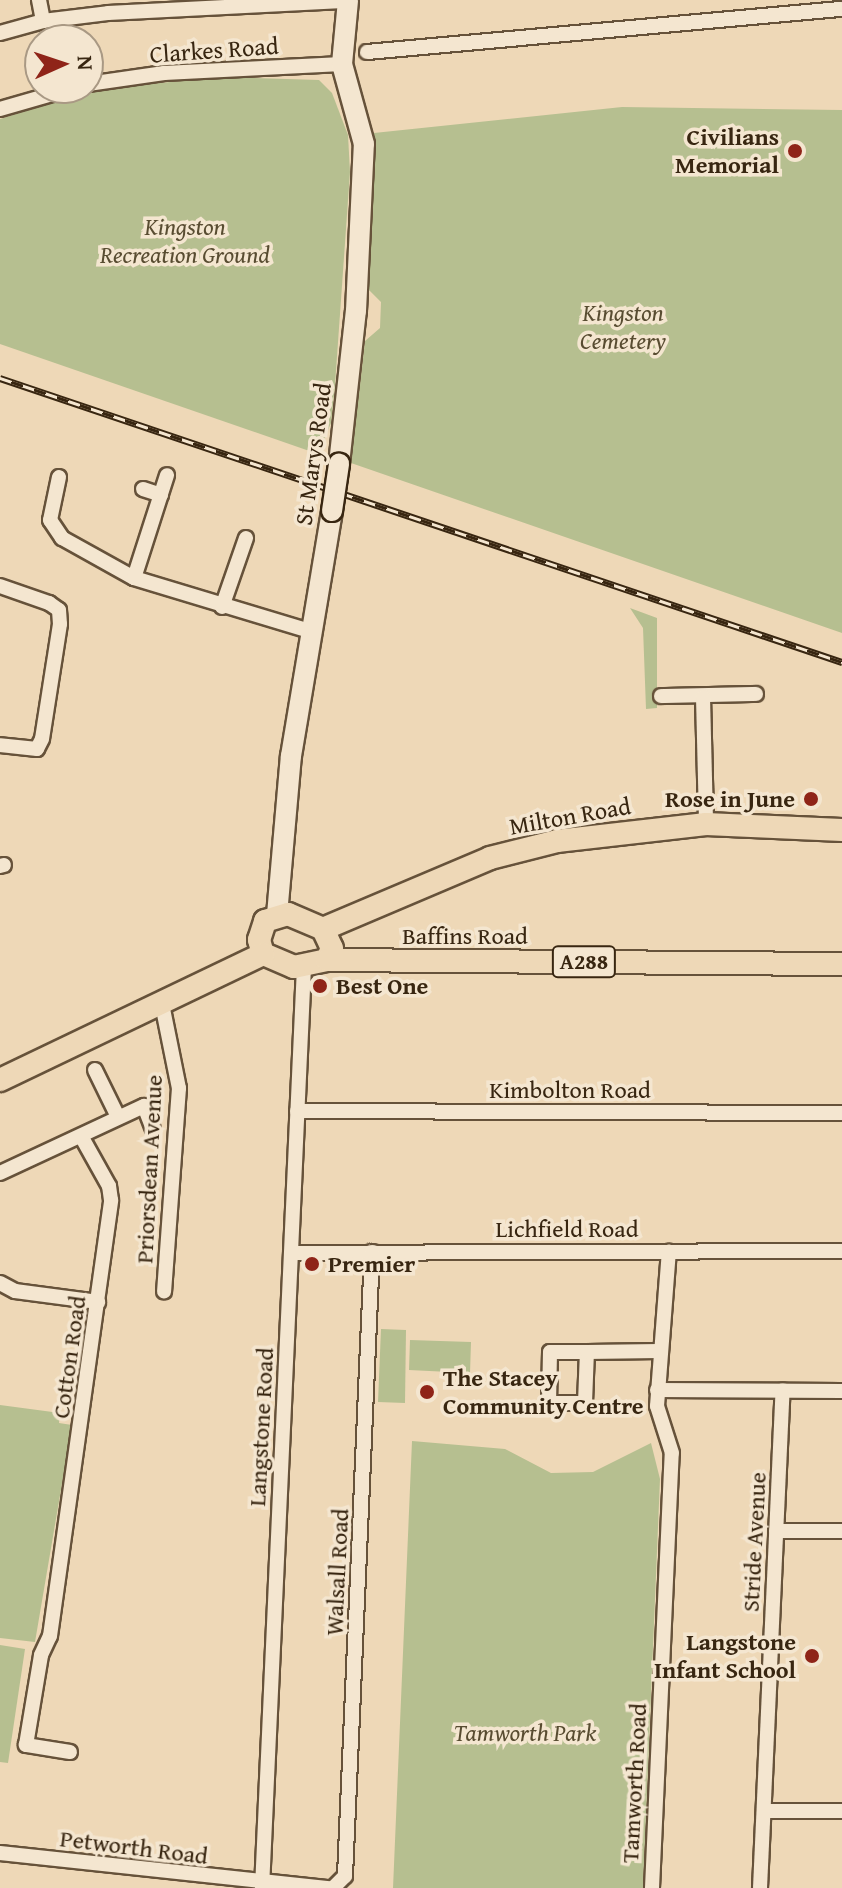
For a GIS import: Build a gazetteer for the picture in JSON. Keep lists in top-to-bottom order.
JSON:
{
  "streets": {
    "main road": ["Milton Road", "Baffins Road", "A288"],
    "street": [
      "Clarkes Road",
      "St Marys Road",
      "Kimbolton Road",
      "Priorsdean Avenue",
      "Lichfield Road",
      "Cotton Road",
      "Langstone Road",
      "Stride Avenue",
      "Walsall Road",
      "Tamworth Road",
      "Petworth Road"
    ]
  },
  "crossings": [
    ["Clarkes Road", "St Marys Road"],
    ["St Marys Road", "Milton Road"],
    ["St Marys Road", "Baffins Road"],
    ["St Marys Road", "Langstone Road"],
    ["Milton Road", "Baffins Road"],
    ["Milton Road", "Langstone Road"],
    ["Baffins Road", "Langstone Road"],
    ["Kimbolton Road", "Langstone Road"],
    ["Lichfield Road", "Langstone Road"],
    ["Lichfield Road", "Walsall Road"],
    ["Lichfield Road", "Tamworth Road"],
    ["Langstone Road", "Walsall Road"],
    ["Langstone Road", "Petworth Road"],
    ["Walsall Road", "Petworth Road"]
  ],
  "parks": ["Kingston Recreation Ground", "Kingston Cemetery", "Tamworth Park"],
  "places": [
    "Civilians Memorial",
    "Rose in June",
    "Best One",
    "Premier",
    "The Stacey Community Centre",
    "Langstone Infant School"
  ],
  "north": "right"
}
